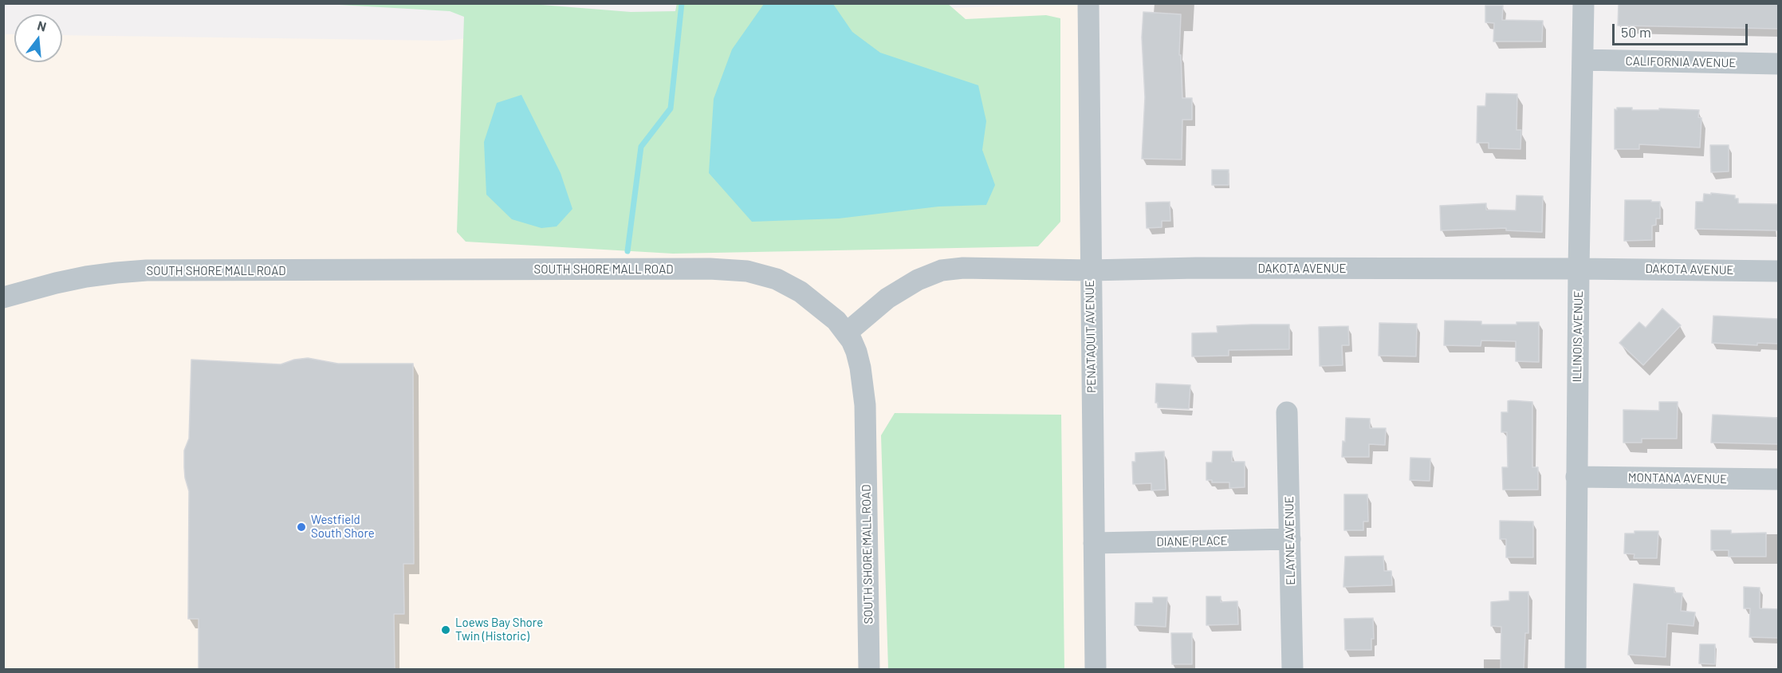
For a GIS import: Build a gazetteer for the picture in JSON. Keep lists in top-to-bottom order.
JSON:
{
  "streets": {
    "street": [
      "CALIFORNIA AVENUE",
      "DAKOTA AVENUE",
      "SOUTH SHORE MALL ROAD",
      "PENATAQUIT AVENUE",
      "ILLINOIS AVENUE",
      "MONTANA AVENUE",
      "ELAYNE AVENUE",
      "DIANE PLACE"
    ]
  },
  "crossings": [
    ["CALIFORNIA AVENUE", "ILLINOIS AVENUE"],
    ["DAKOTA AVENUE", "SOUTH SHORE MALL ROAD"],
    ["DAKOTA AVENUE", "PENATAQUIT AVENUE"],
    ["DAKOTA AVENUE", "ILLINOIS AVENUE"],
    ["PENATAQUIT AVENUE", "DIANE PLACE"],
    ["ILLINOIS AVENUE", "MONTANA AVENUE"],
    ["ELAYNE AVENUE", "DIANE PLACE"]
  ],
  "places": ["Westfield South Shore", "Loews Bay Shore Twin (Historic)"],
  "scale_bar": "50 m",
  "north": "top"
}
